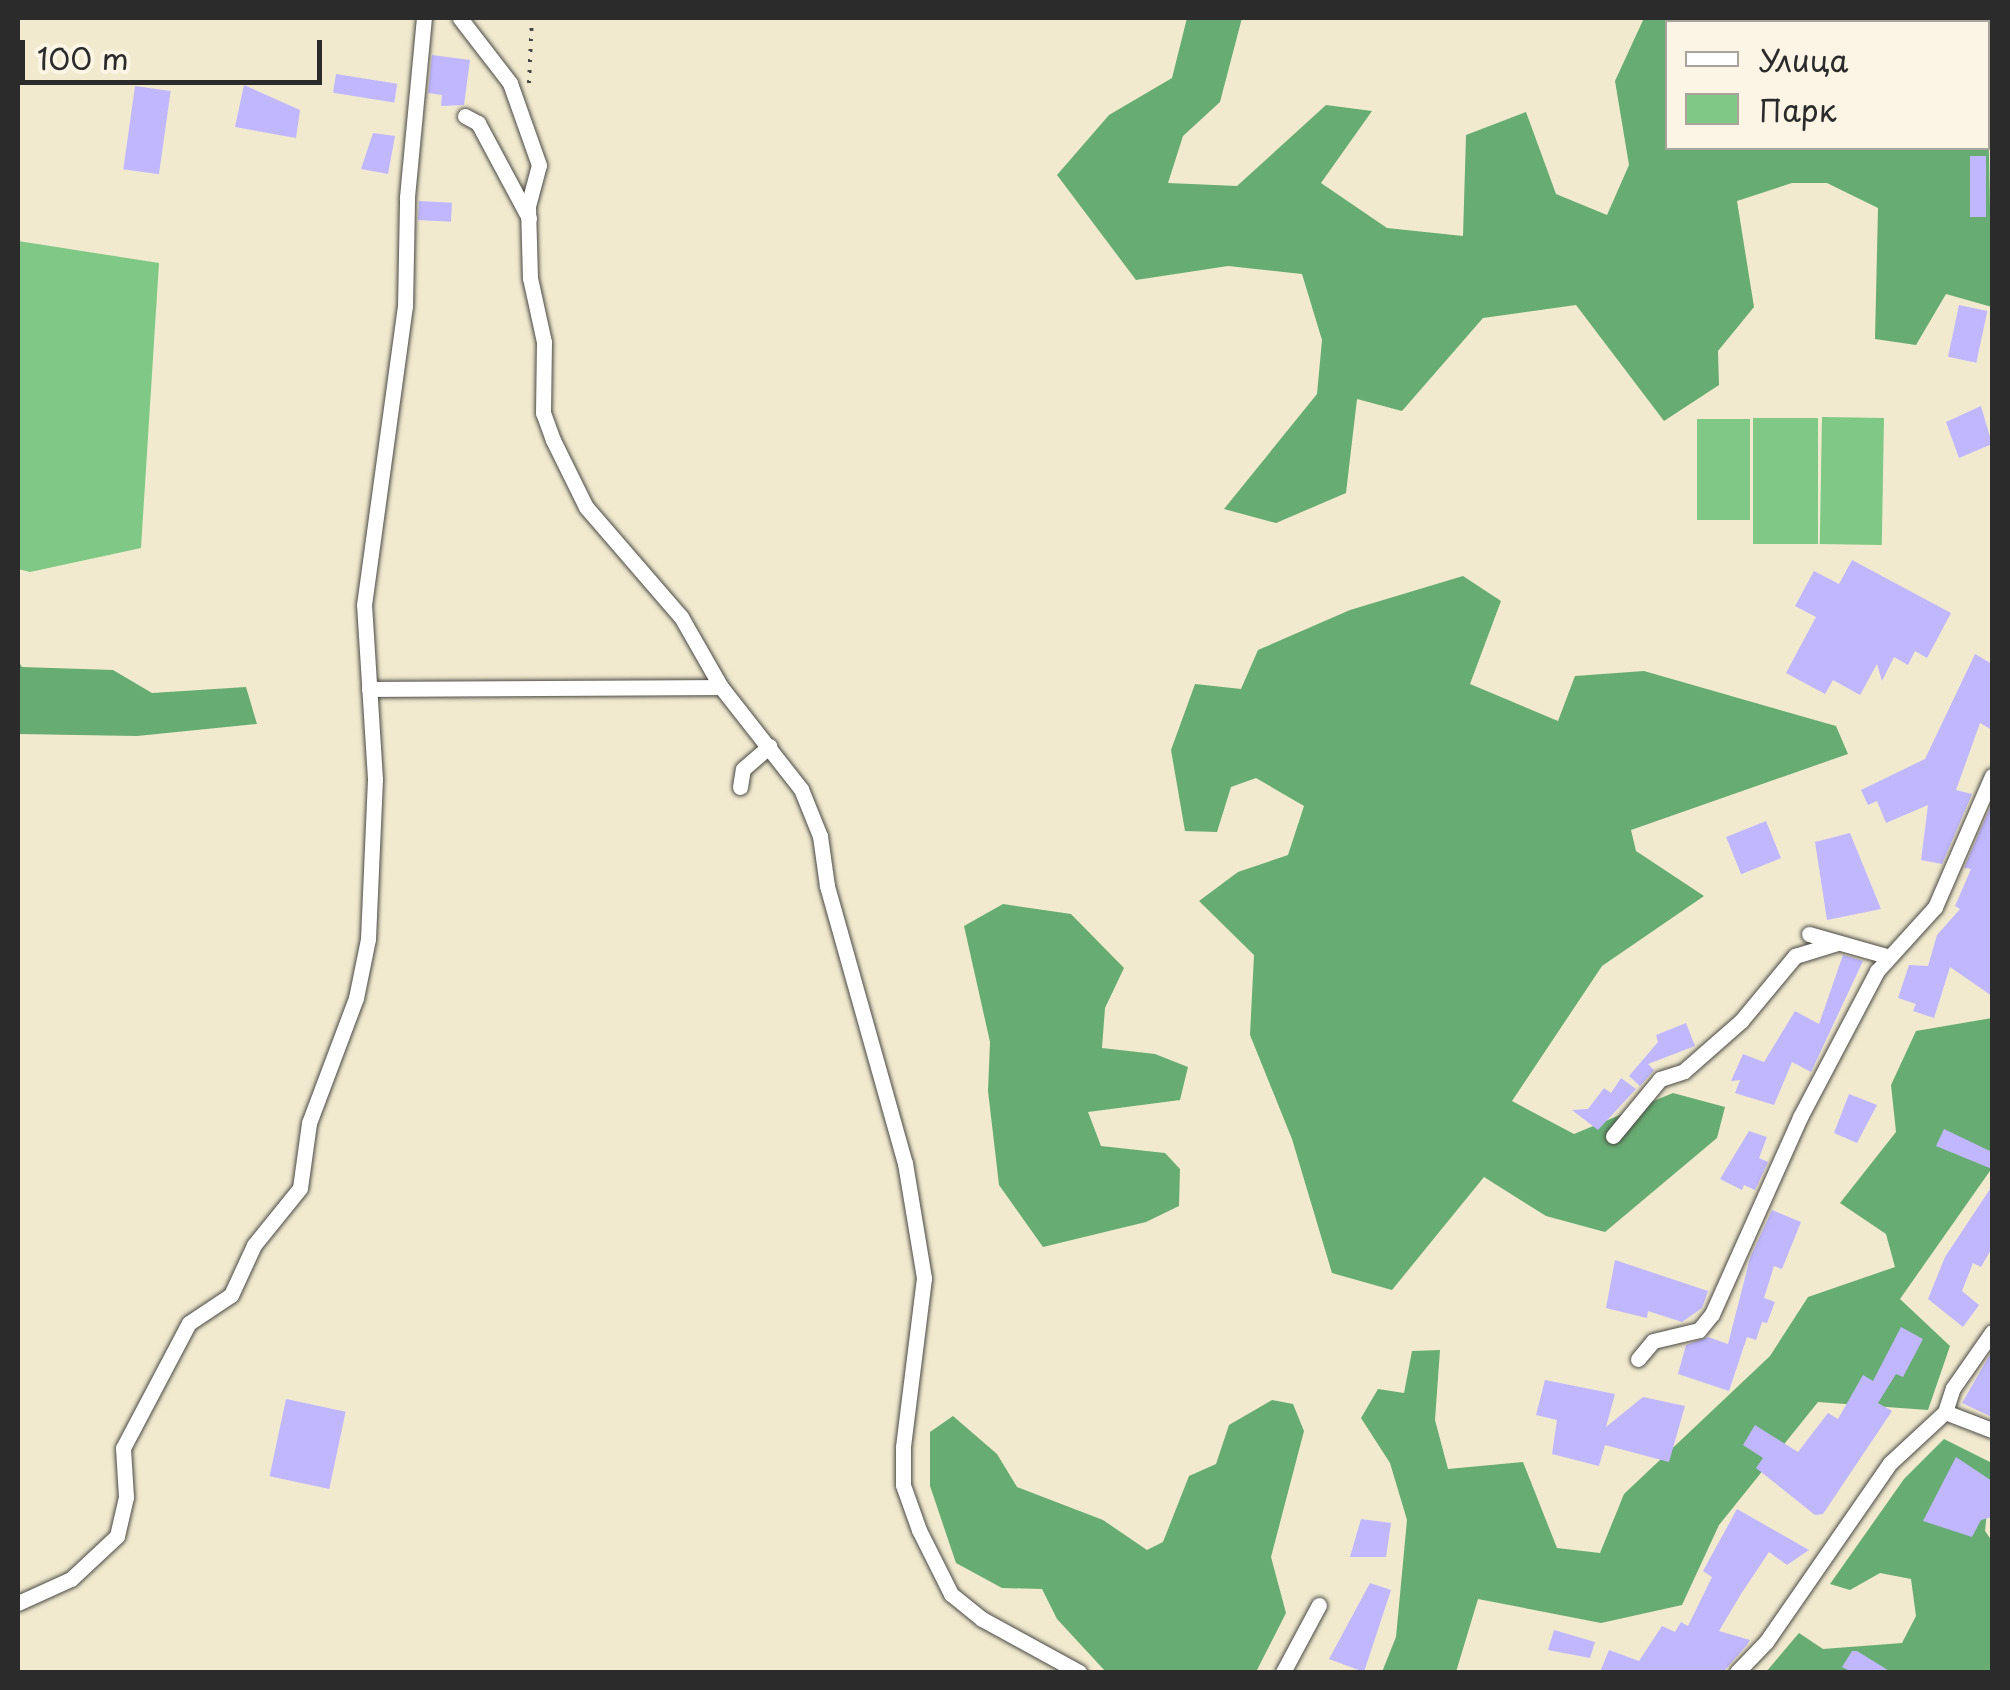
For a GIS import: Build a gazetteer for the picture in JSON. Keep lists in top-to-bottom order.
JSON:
{
  "legend": ["Улица", "Парк"],
  "scale_bar": "100 m"
}
